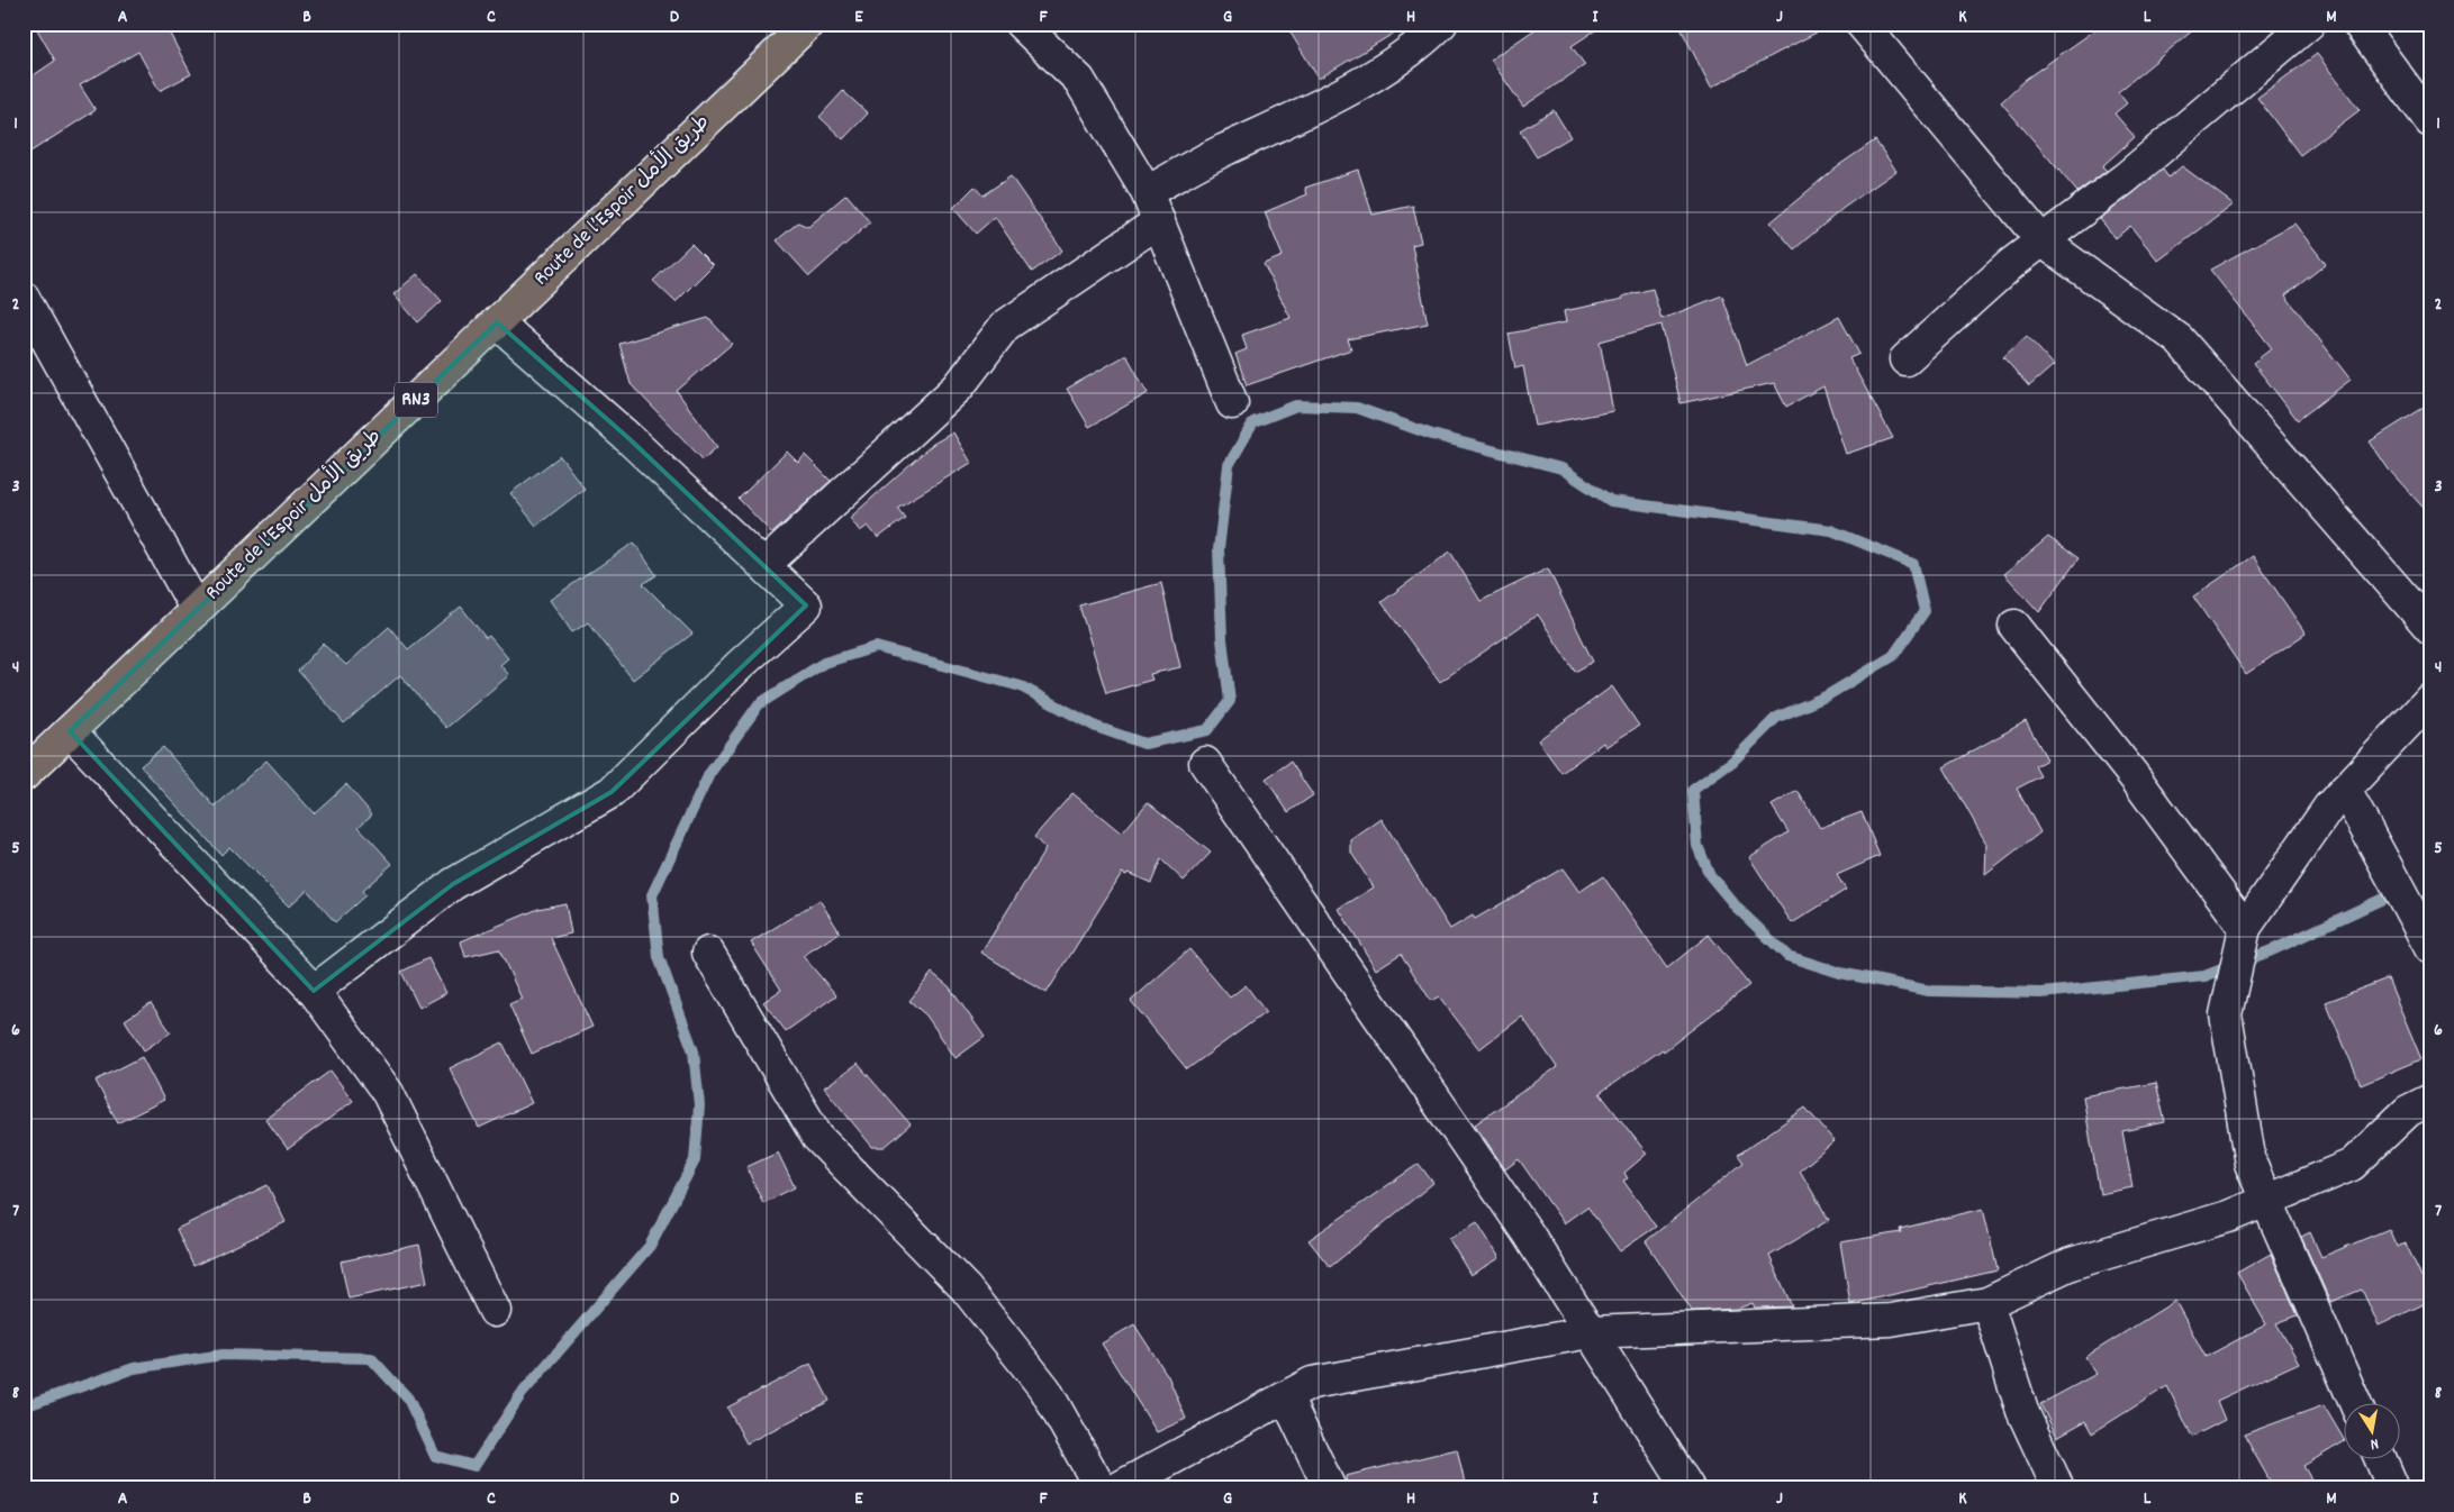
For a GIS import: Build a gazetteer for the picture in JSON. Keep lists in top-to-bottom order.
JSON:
{
  "streets": {
    "highway": ["Route de l’Espoir طريق الأمل", "RN3"]
  },
  "north": "bottom",
  "grid": {
    "columns": [
      "A",
      "B",
      "C",
      "D",
      "E",
      "F",
      "G",
      "H",
      "I",
      "J",
      "K",
      "L",
      "M"
    ],
    "rows": [
      "1",
      "2",
      "3",
      "4",
      "5",
      "6",
      "7",
      "8"
    ]
  }
}
